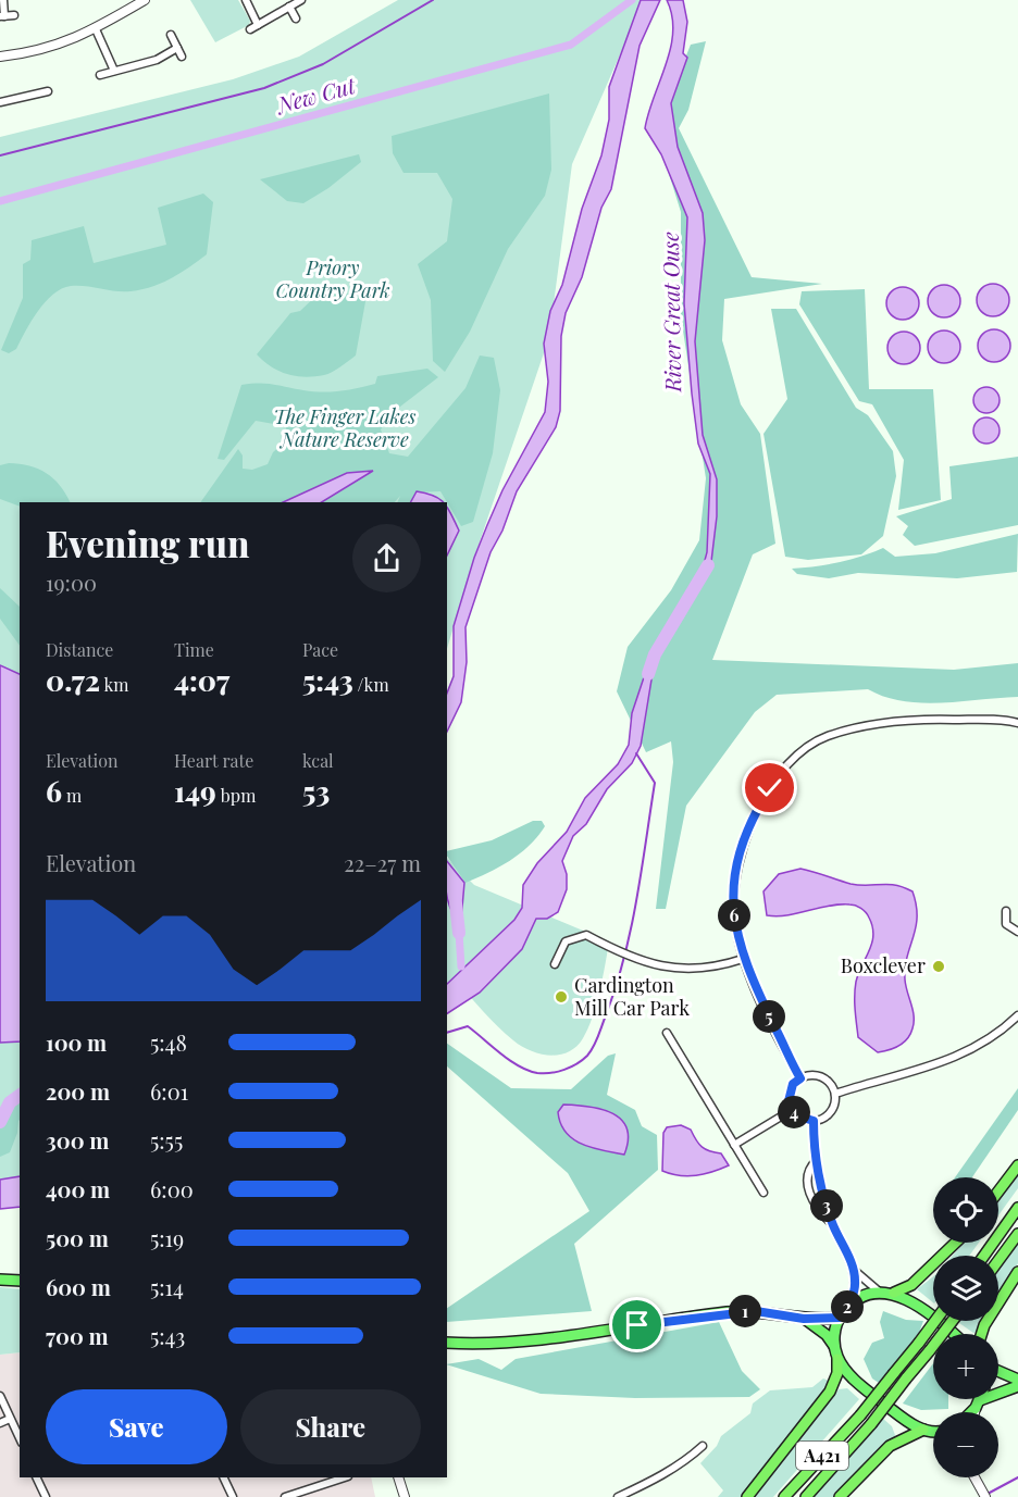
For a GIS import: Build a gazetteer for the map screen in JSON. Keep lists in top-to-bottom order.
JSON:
{
  "streets": {
    "highway": ["A421"]
  },
  "water": ["New Cut", "River Great Ouse"],
  "parks": ["Priory Country Park", "The Finger Lakes Nature Reserve"],
  "places": ["Boxclever", "Cardington Mill Car Park"],
  "page": {
    "heading": ["Evening run", "19:00"],
    "stats": [
      ["Distance", "0.72 km"],
      ["Time", "4:07"],
      ["Pace", "5:43 /km"],
      ["Elevation", "6 m"],
      ["Heart rate", "149 bpm"],
      ["kcal", "53"]
    ],
    "chart": ["Elevation", "22–27 m"],
    "pins": [
      "6",
      "5",
      "4",
      "3",
      "2",
      "1"
    ],
    "list": [
      {
        "name": "100 m",
        "note": "5:48"
      },
      {
        "name": "200 m",
        "note": "6:01"
      },
      {
        "name": "300 m",
        "note": "5:55"
      },
      {
        "name": "400 m",
        "note": "6:00"
      },
      {
        "name": "500 m",
        "note": "5:19"
      },
      {
        "name": "600 m",
        "note": "5:14"
      },
      {
        "name": "700 m",
        "note": "5:43"
      }
    ],
    "map_buttons": ["+", "−"],
    "buttons": ["Save", "Share"]
  }
}
